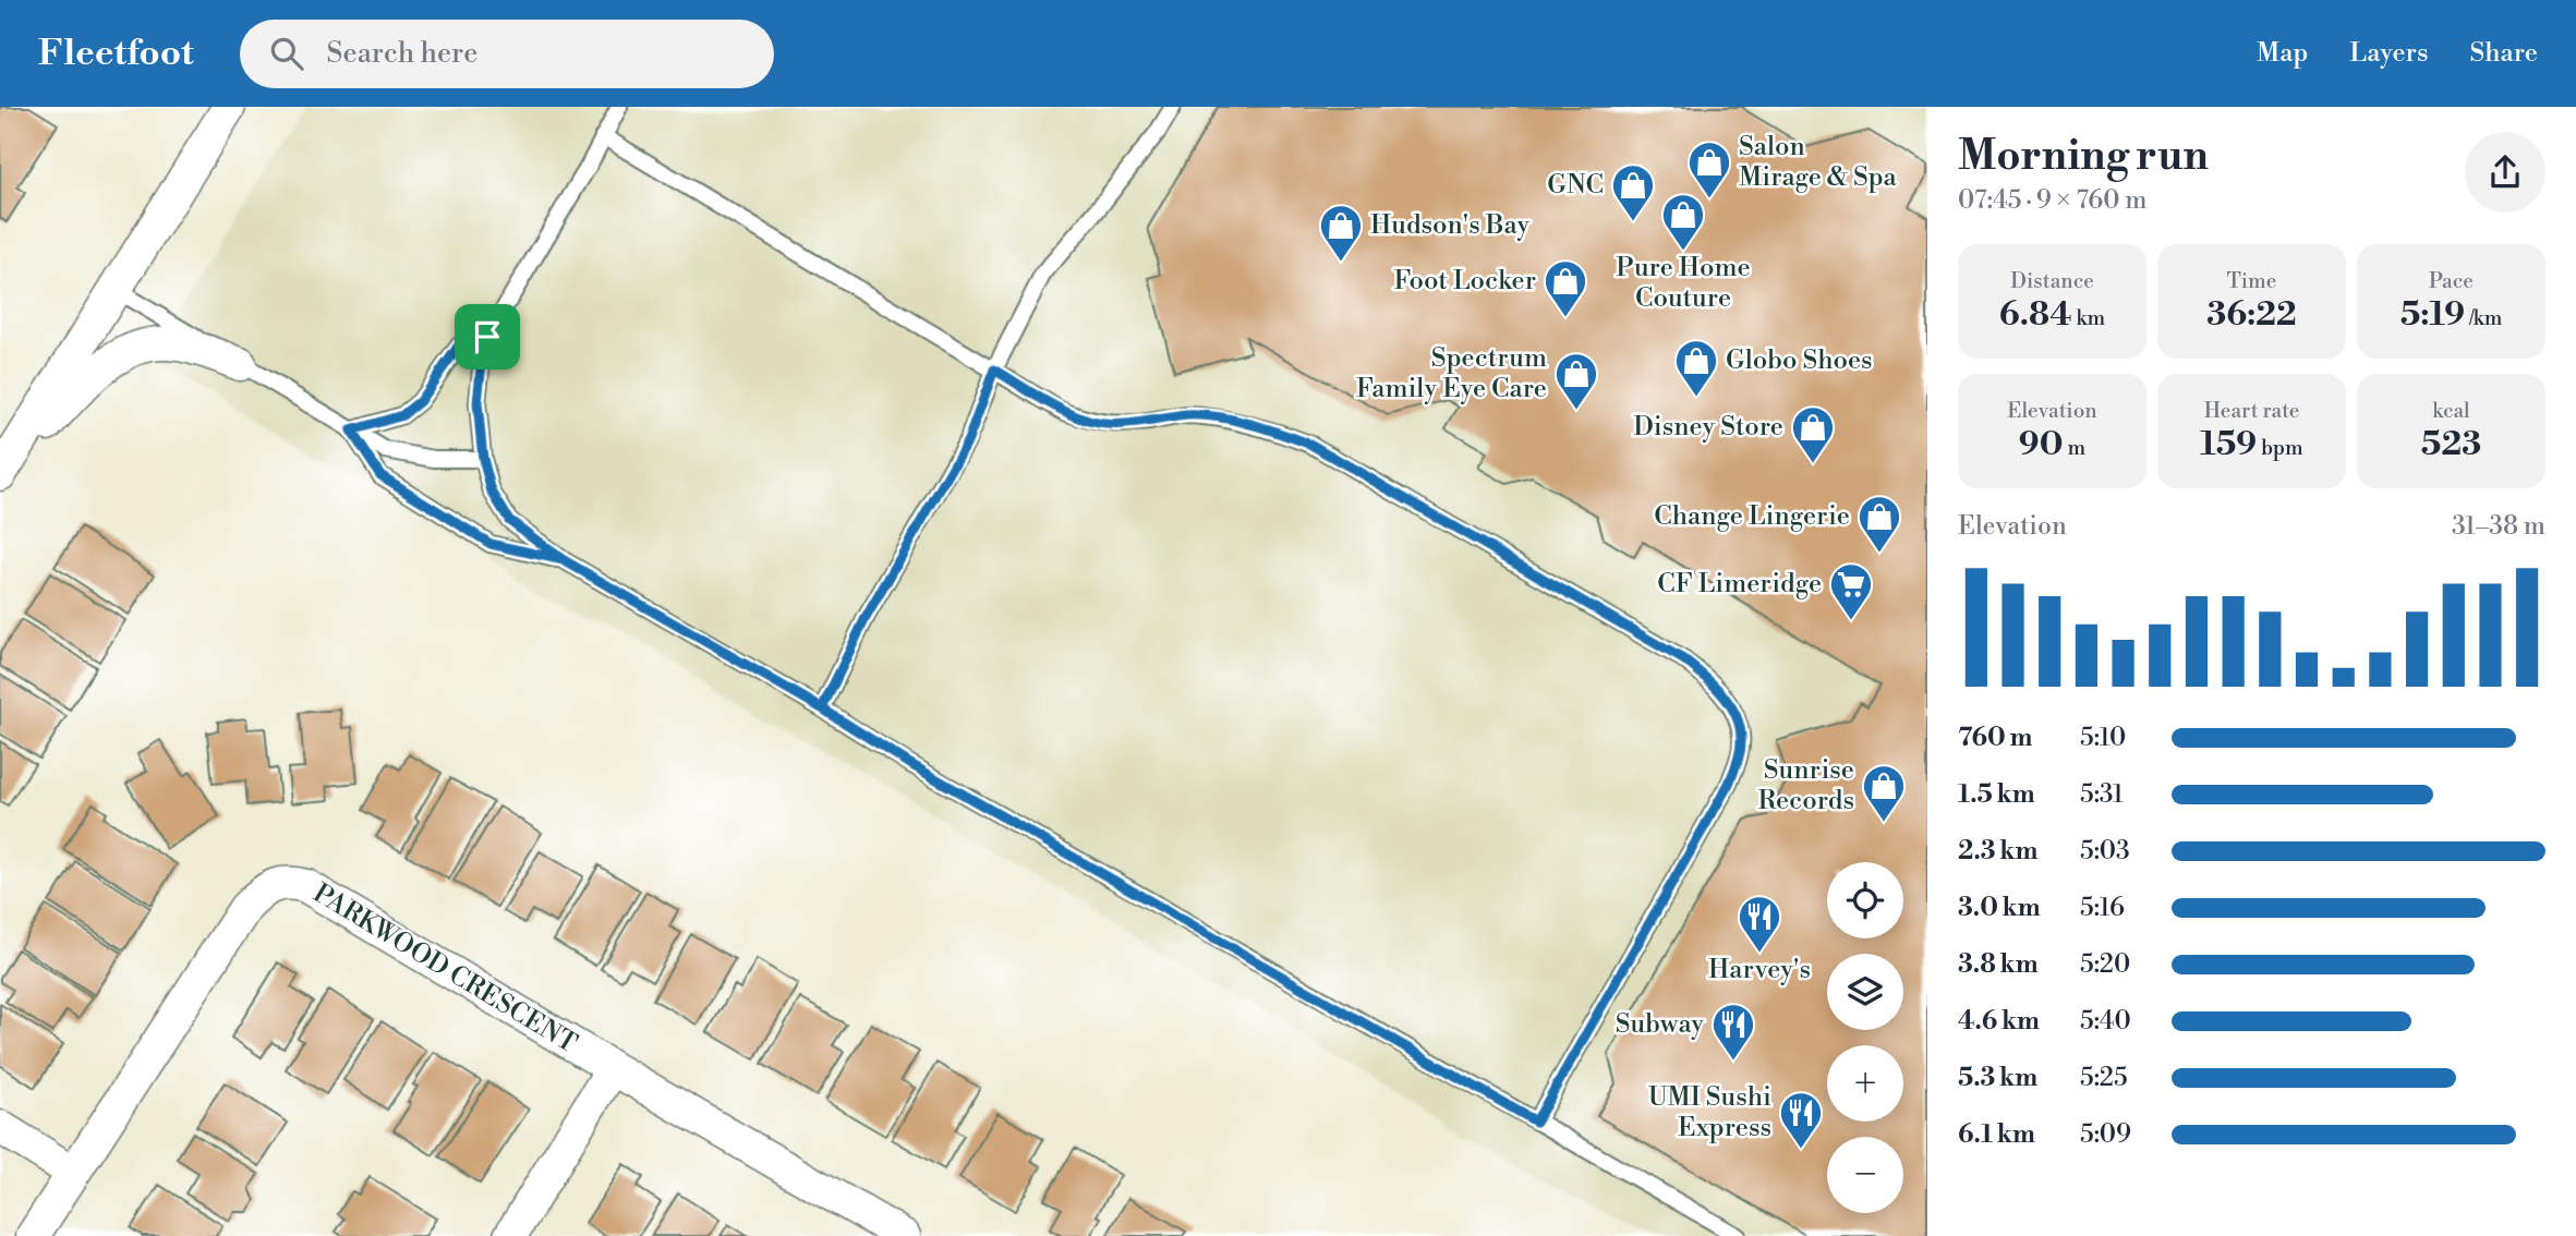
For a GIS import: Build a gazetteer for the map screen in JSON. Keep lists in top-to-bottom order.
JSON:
{
  "streets": {
    "street": ["PARKWOOD CRESCENT"]
  },
  "places": {
    "shop": [
      "Salon Mirage & Spa",
      "GNC",
      "Pure Home Couture",
      "Hudson's Bay",
      "Foot Locker",
      "Globo Shoes",
      "Spectrum Family Eye Care",
      "Disney Store",
      "Change Lingerie",
      "Sunrise Records"
    ],
    "supermarket": ["CF Limeridge"],
    "restaurant": ["Harvey's", "Subway", "UMI Sushi Express"]
  },
  "page": {
    "header": "Fleetfoot",
    "search": "Search here",
    "nav": ["Map", "Layers", "Share"],
    "heading": ["Morning run", "07:45 · 9 × 760 m"],
    "stats": [
      ["Distance", "6.84 km"],
      ["Time", "36:22"],
      ["Pace", "5:19 /km"],
      ["Elevation", "90 m"],
      ["Heart rate", "159 bpm"],
      ["kcal", "523"]
    ],
    "chart": ["Elevation", "31–38 m"],
    "list": [
      {
        "name": "760 m",
        "note": "5:10"
      },
      {
        "name": "1.5 km",
        "note": "5:31"
      },
      {
        "name": "2.3 km",
        "note": "5:03"
      },
      {
        "name": "3.0 km",
        "note": "5:16"
      },
      {
        "name": "3.8 km",
        "note": "5:20"
      },
      {
        "name": "4.6 km",
        "note": "5:40"
      },
      {
        "name": "5.3 km",
        "note": "5:25"
      },
      {
        "name": "6.1 km",
        "note": "5:09"
      }
    ],
    "map_buttons": ["+", "−"]
  }
}
